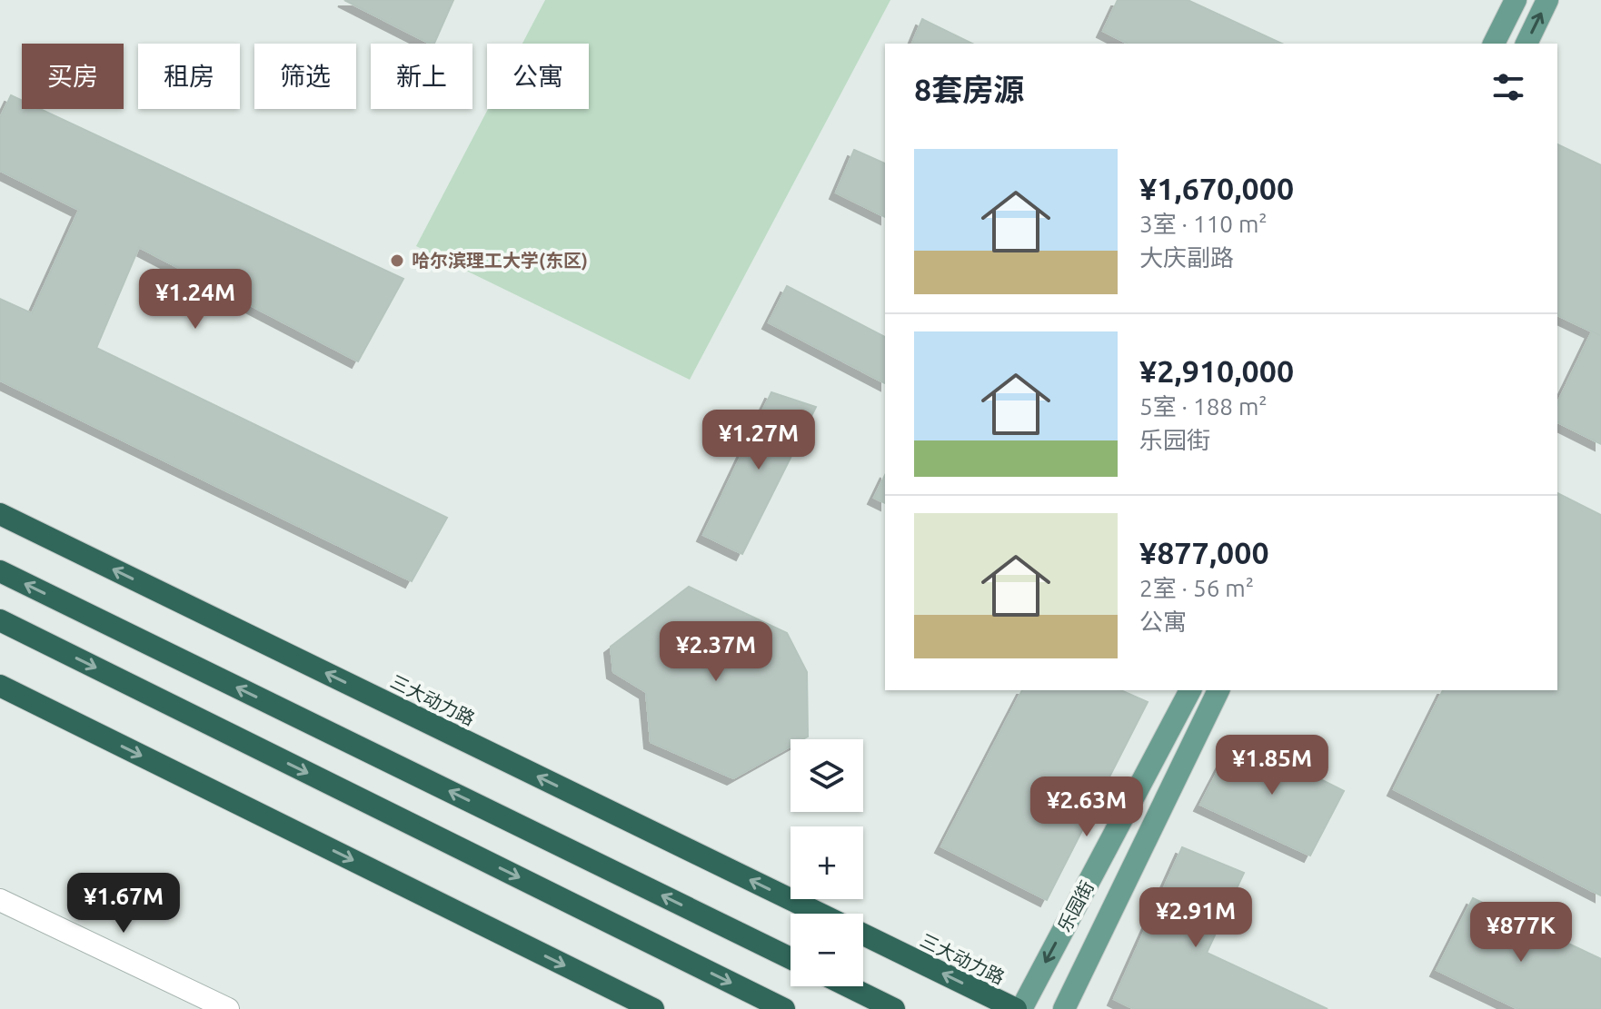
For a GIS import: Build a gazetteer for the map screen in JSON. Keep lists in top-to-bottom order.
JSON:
{
  "streets": {
    "highway": ["三大动力路"],
    "main road": ["乐园街"]
  },
  "crossings": [
    ["三大动力路", "乐园街"]
  ],
  "places": ["哈尔滨理工大学(东区)"],
  "page": {
    "chip": [
      "买房",
      "租房",
      "筛选",
      "新上",
      "公寓"
    ],
    "heading": "8套房源",
    "list": [
      {
        "name": "¥1,670,000",
        "note": "3室 · 110 m² · 大庆副路"
      },
      {
        "name": "¥2,910,000",
        "note": "5室 · 188 m² · 乐园街"
      },
      {
        "name": "¥877,000",
        "note": "2室 · 56 m² · 公寓"
      }
    ],
    "price": [
      "¥1.24M",
      "¥1.27M",
      "¥2.37M",
      "¥1.85M",
      "¥2.63M",
      "¥1.67M",
      "¥2.91M",
      "¥877K"
    ],
    "map_buttons": ["+", "−"]
  }
}
